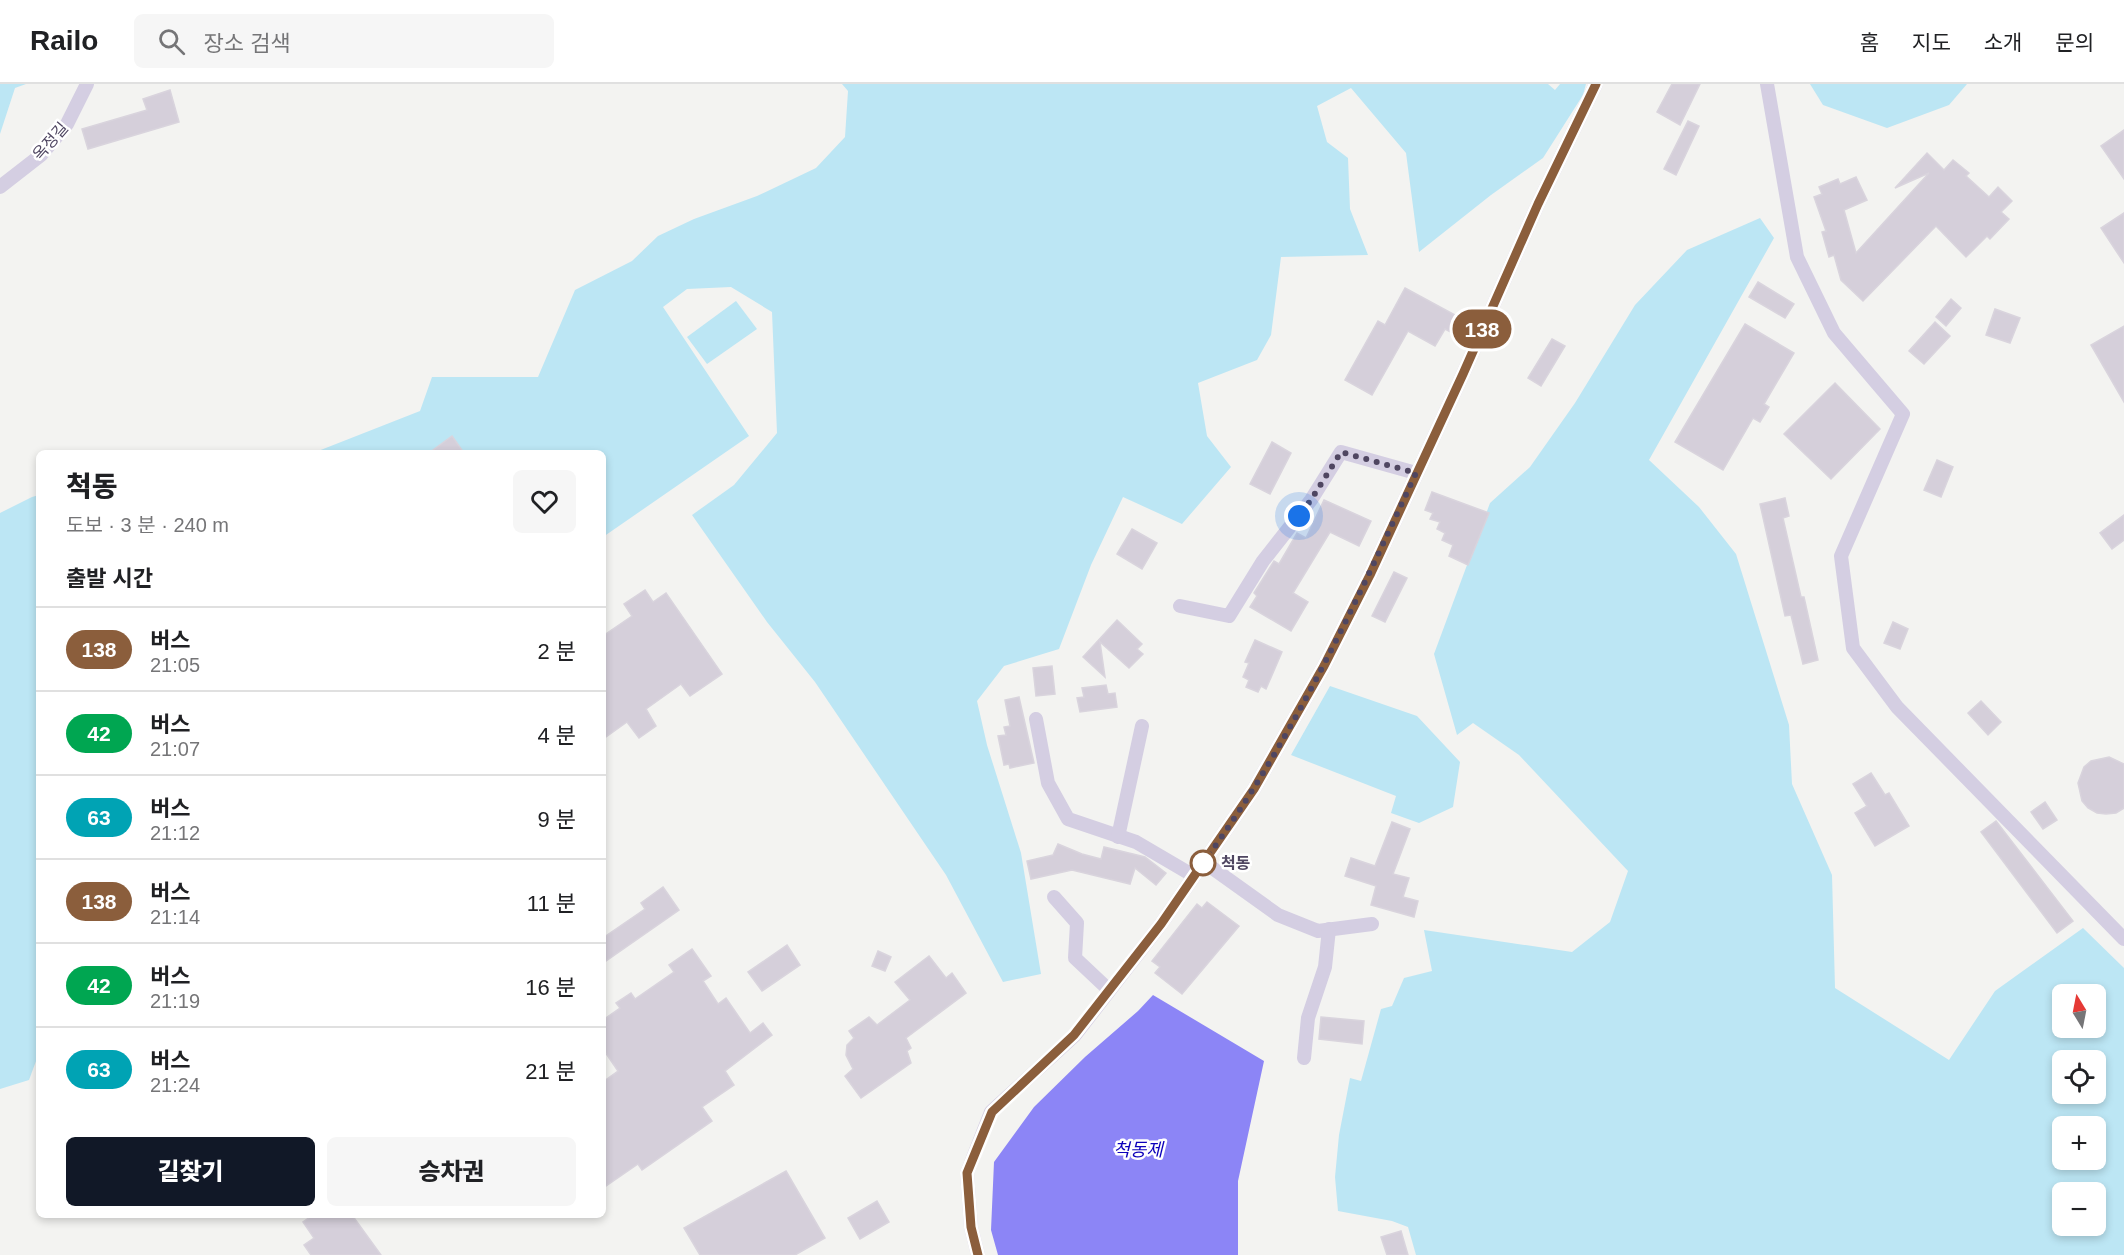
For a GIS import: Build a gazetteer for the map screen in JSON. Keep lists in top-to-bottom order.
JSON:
{
  "streets": {
    "street": ["옥정길"]
  },
  "water": ["척동제"],
  "places": ["척동"],
  "lines": ["bus line 138"],
  "north": "top",
  "page": {
    "header": "Railo",
    "search": "장소 검색",
    "nav": [
      "홈",
      "지도",
      "소개",
      "문의"
    ],
    "on_map": "138",
    "heading": [
      ["척동", "도보 · 3 분 · 240 m"],
      "출발 시간"
    ],
    "list": [
      {
        "mark": "138",
        "name": "버스",
        "note": "21:05",
        "value": "2 분"
      },
      {
        "mark": "42",
        "name": "버스",
        "note": "21:07",
        "value": "4 분"
      },
      {
        "mark": "63",
        "name": "버스",
        "note": "21:12",
        "value": "9 분"
      },
      {
        "mark": "138",
        "name": "버스",
        "note": "21:14",
        "value": "11 분"
      },
      {
        "mark": "42",
        "name": "버스",
        "note": "21:19",
        "value": "16 분"
      },
      {
        "mark": "63",
        "name": "버스",
        "note": "21:24",
        "value": "21 분"
      }
    ],
    "map_buttons": ["+", "−"],
    "buttons": ["길찾기", "승차권"]
  }
}
